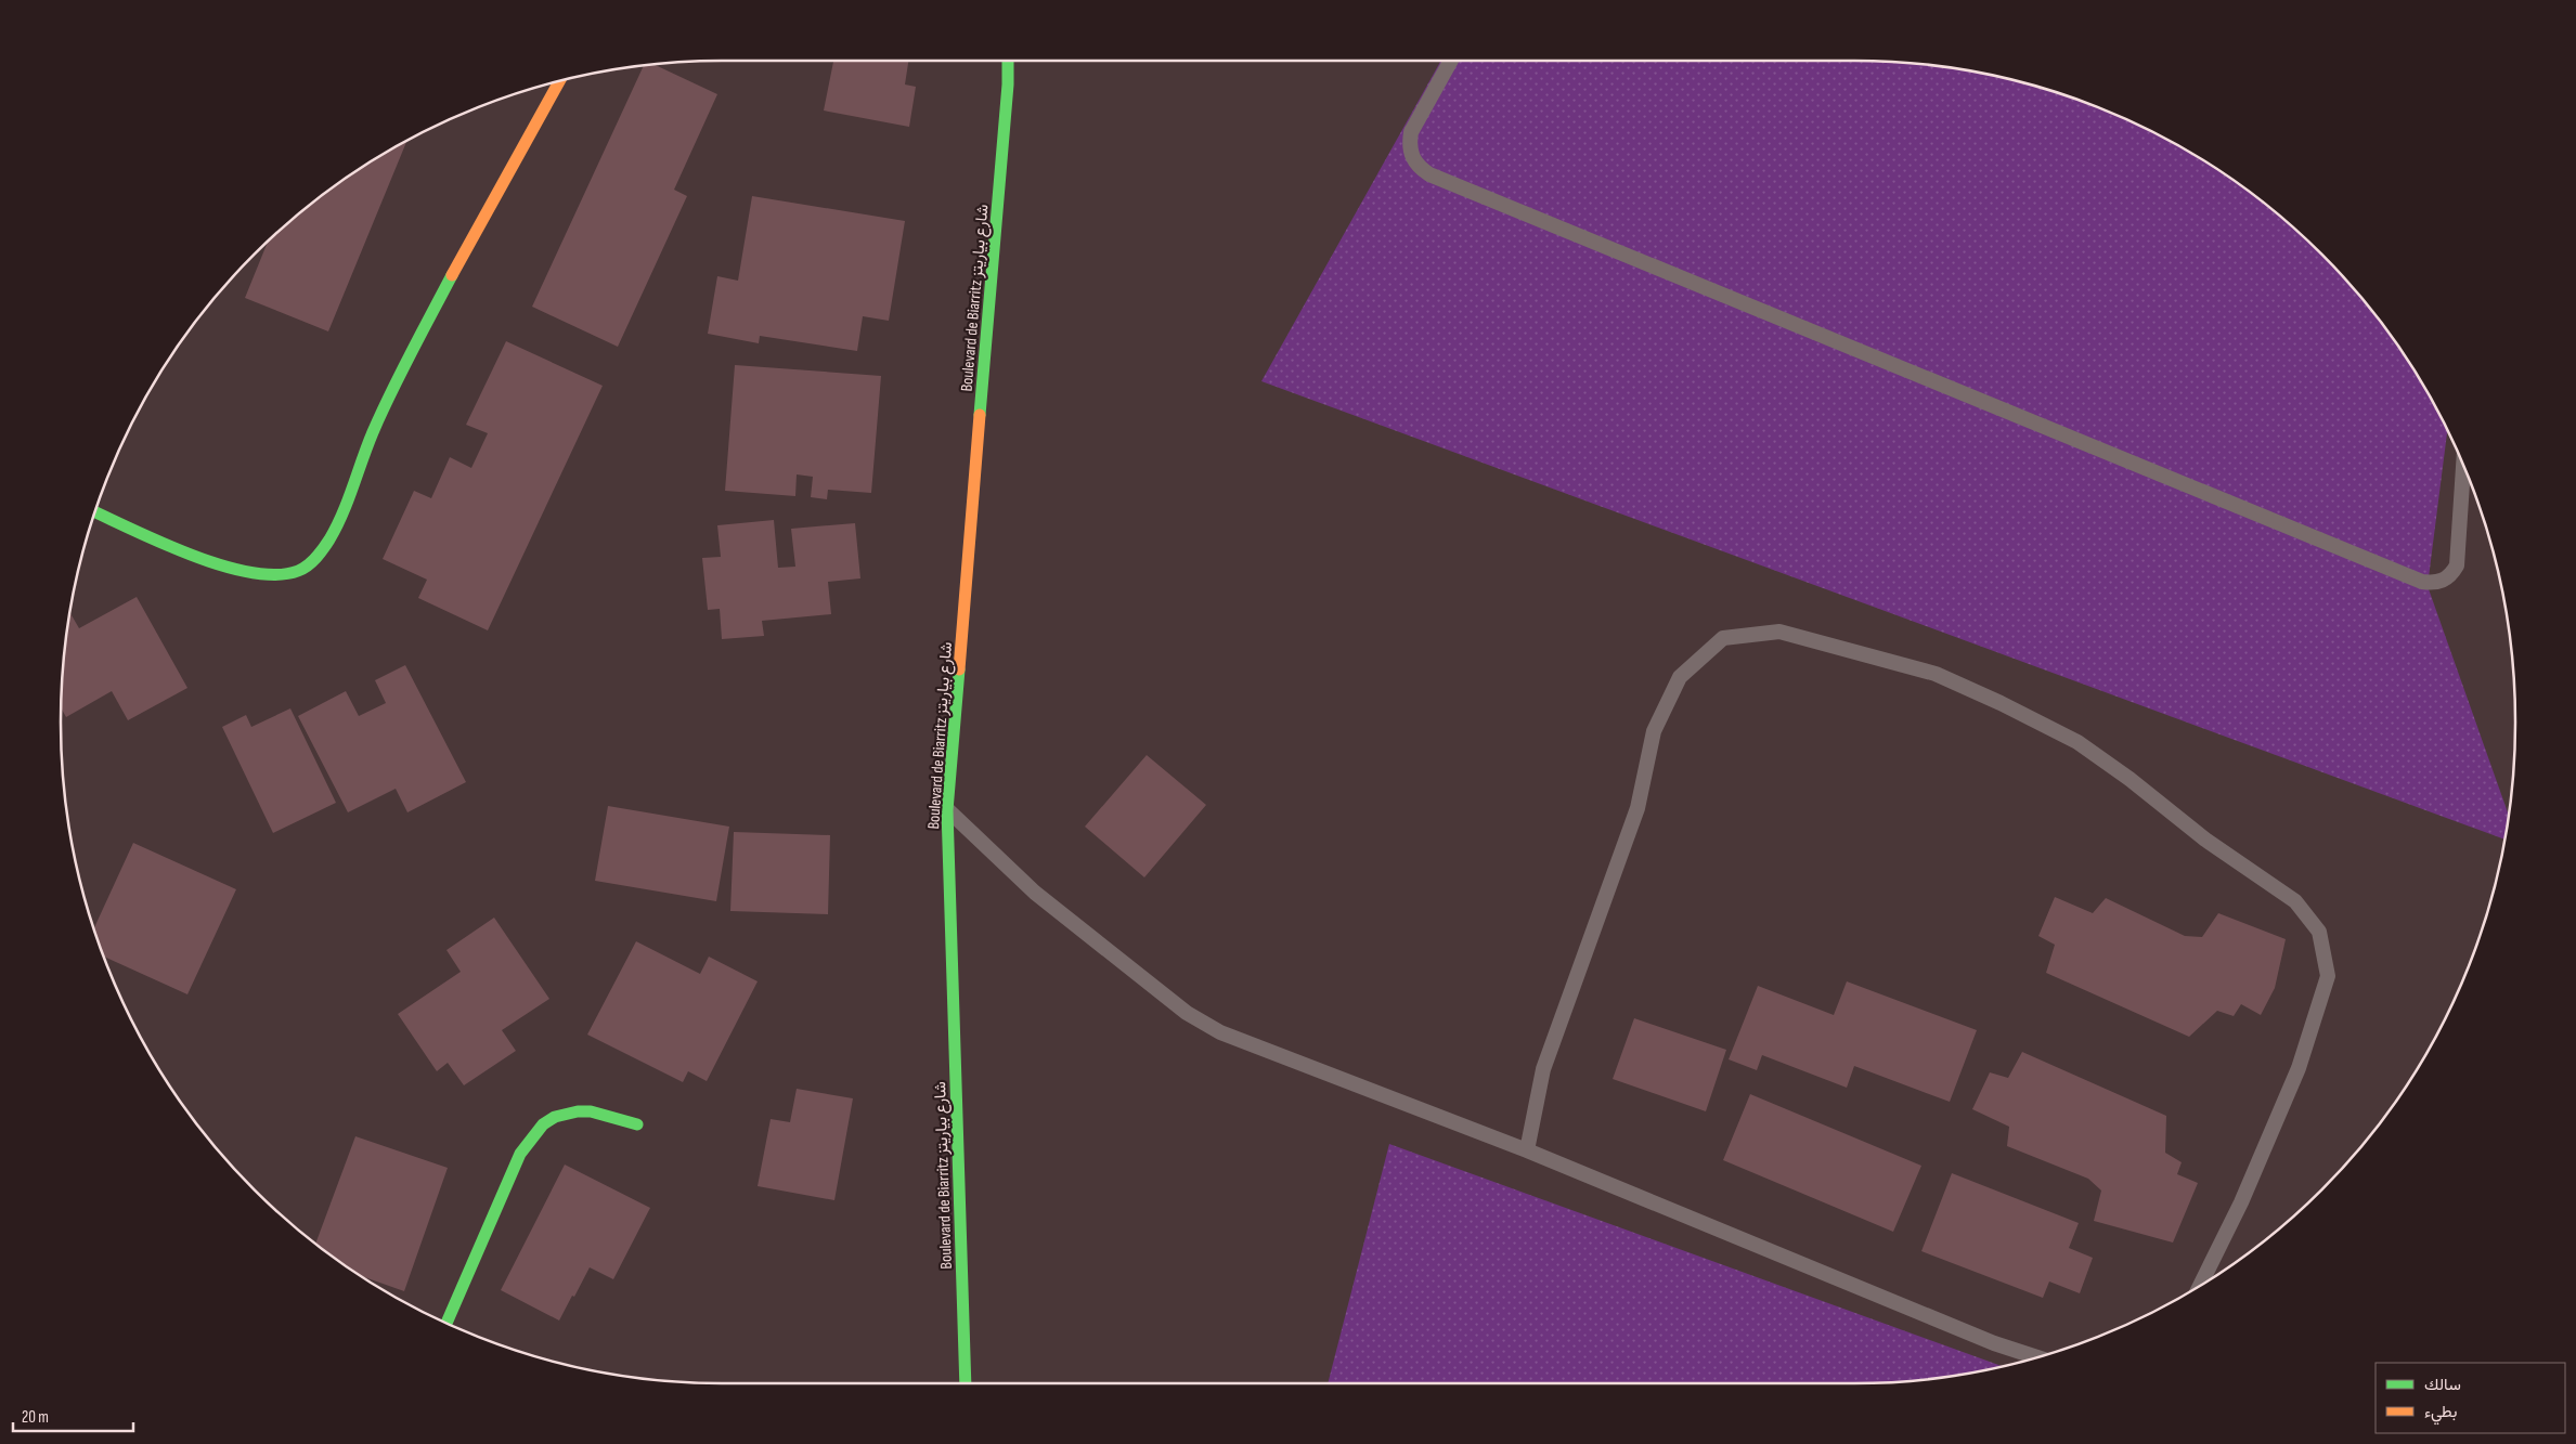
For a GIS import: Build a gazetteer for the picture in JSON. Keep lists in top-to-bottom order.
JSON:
{
  "streets": {
    "street": ["Boulevard de Biarritz شارع بياريتز"]
  },
  "legend": ["سالك", "بطيء"],
  "scale_bar": "20 m"
}
